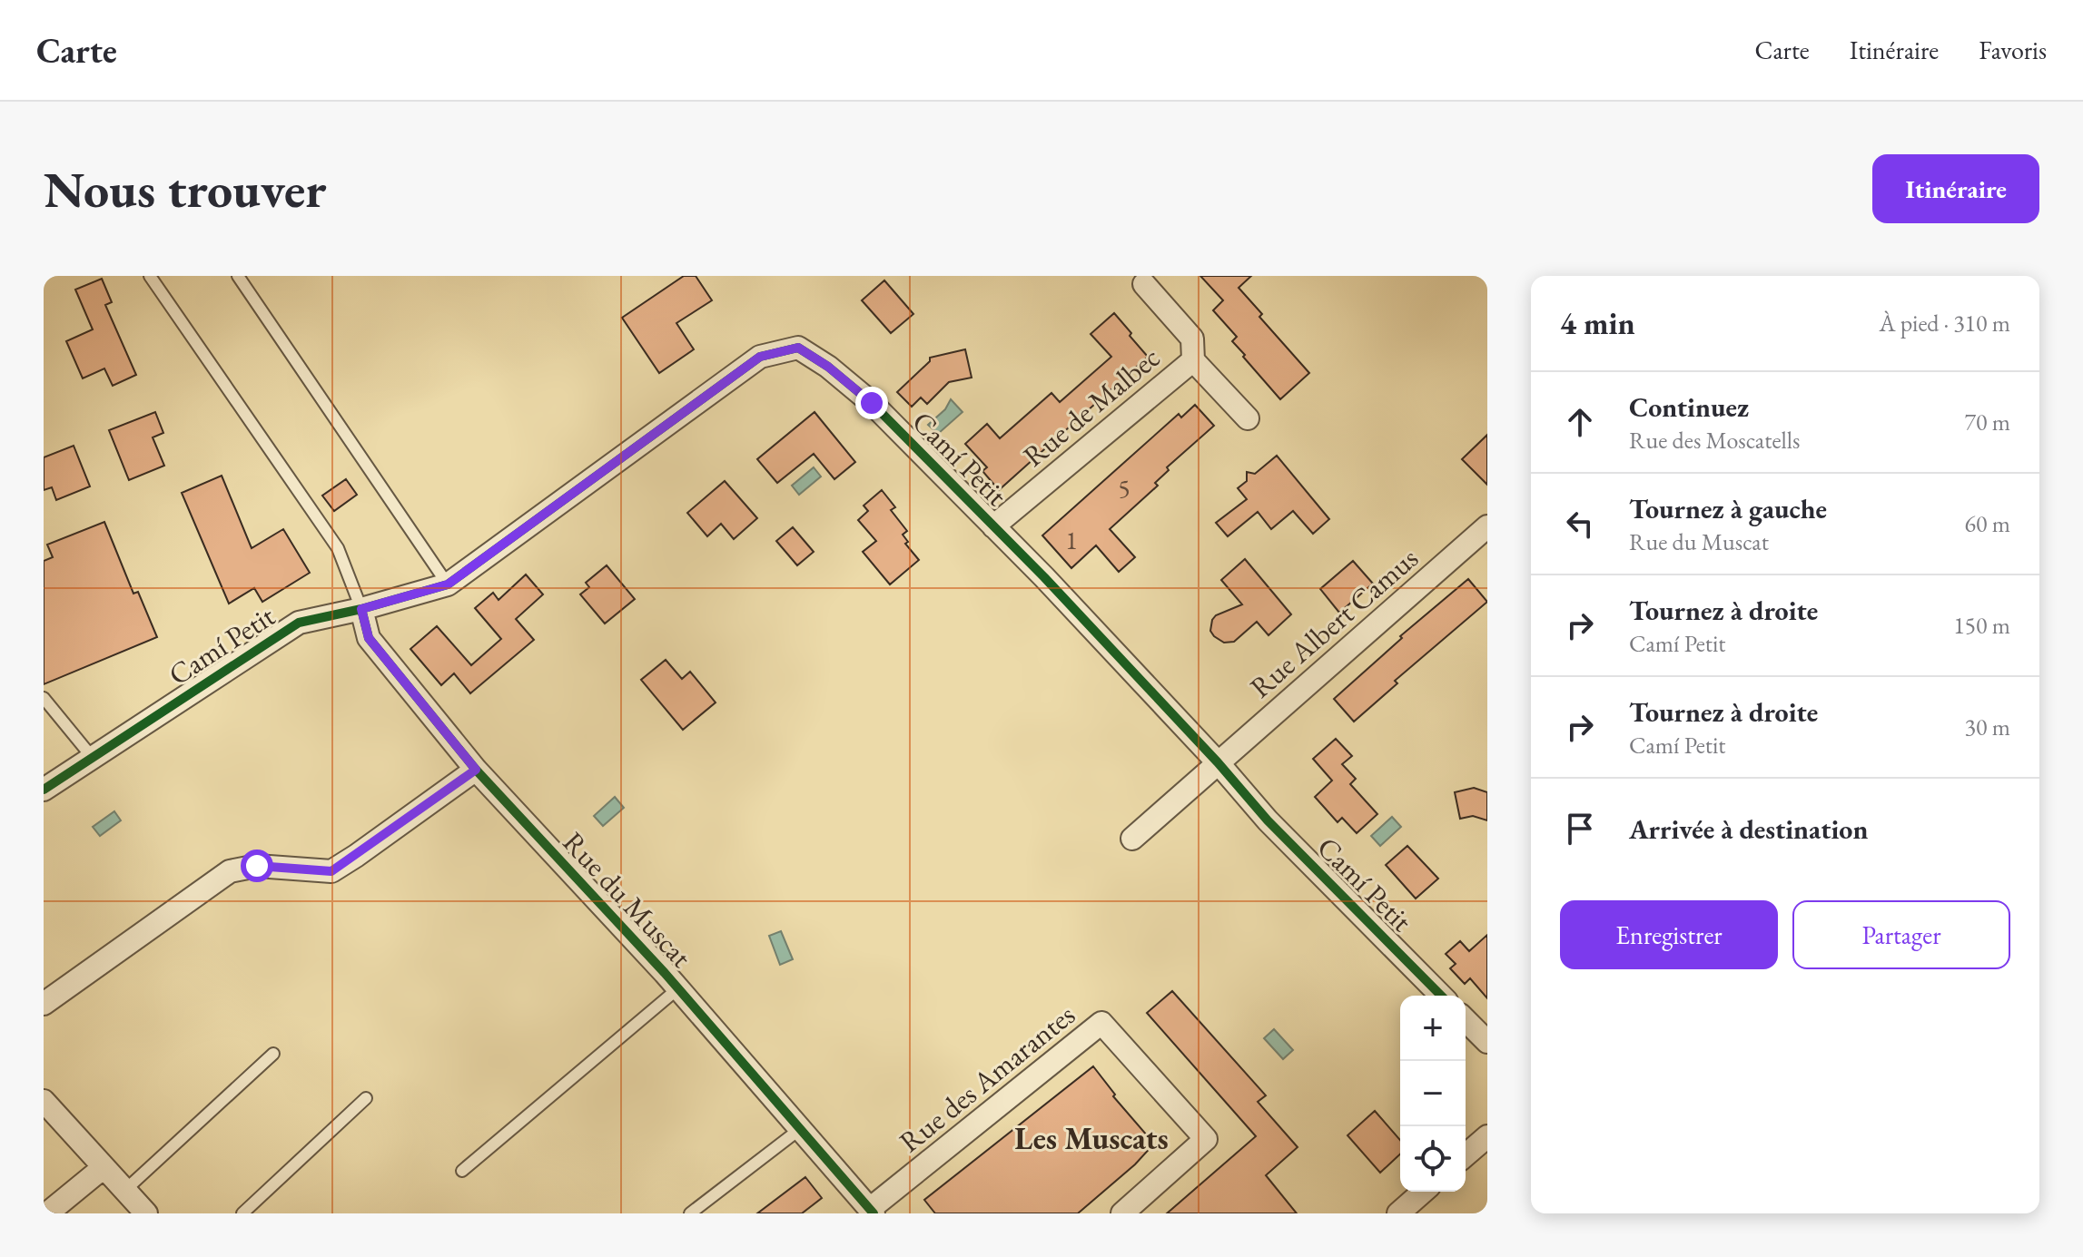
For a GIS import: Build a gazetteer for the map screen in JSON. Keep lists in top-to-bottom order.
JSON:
{
  "streets": {
    "street": [
      "Rue de Malbec",
      "Camí Petit",
      "Rue Albert Camus",
      "Rue du Muscat",
      "Rue des Amarantes"
    ]
  },
  "crossings": [
    ["Rue de Malbec", "Camí Petit"],
    ["Camí Petit", "Rue Albert Camus"],
    ["Camí Petit", "Rue du Muscat"],
    ["Rue du Muscat", "Rue des Amarantes"]
  ],
  "districts": ["Les Muscats"],
  "house_numbers": ["5", "1"],
  "page": {
    "header": "Carte",
    "nav": ["Carte", "Itinéraire", "Favoris"],
    "buttons": [
      "Itinéraire",
      ["Enregistrer", "Partager"]
    ],
    "title": "Nous trouver",
    "heading": ["4 min", "À pied · 310 m"],
    "list": [
      ["Continuez", "Rue des Moscatells", "70 m"],
      ["Tournez à gauche", "Rue du Muscat", "60 m"],
      ["Tournez à droite", "Camí Petit", "150 m"],
      ["Tournez à droite", "Camí Petit", "30 m"],
      "Arrivée à destination"
    ],
    "map_buttons": ["+", "−"]
  }
}
